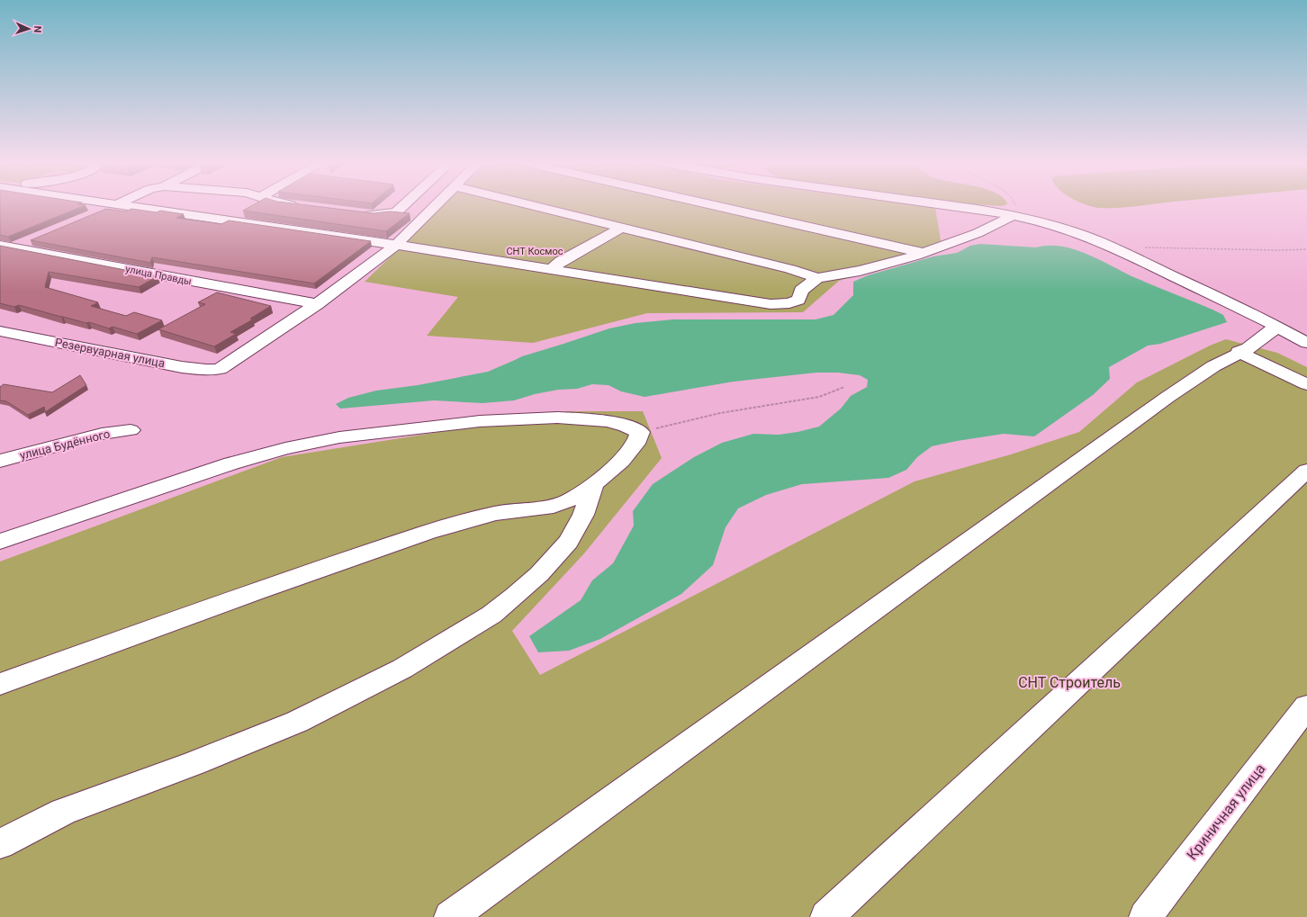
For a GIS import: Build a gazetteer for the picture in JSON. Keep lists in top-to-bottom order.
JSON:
{
  "streets": {
    "street": [
      "улица Правды",
      "Резервуарная улица",
      "улица Будённого",
      "Криничная улица"
    ]
  },
  "crossings": [
    ["улица Правды", "Резервуарная улица"]
  ],
  "parks": ["СНТ Космос", "СНТ Строитель"],
  "north": "right"
}
